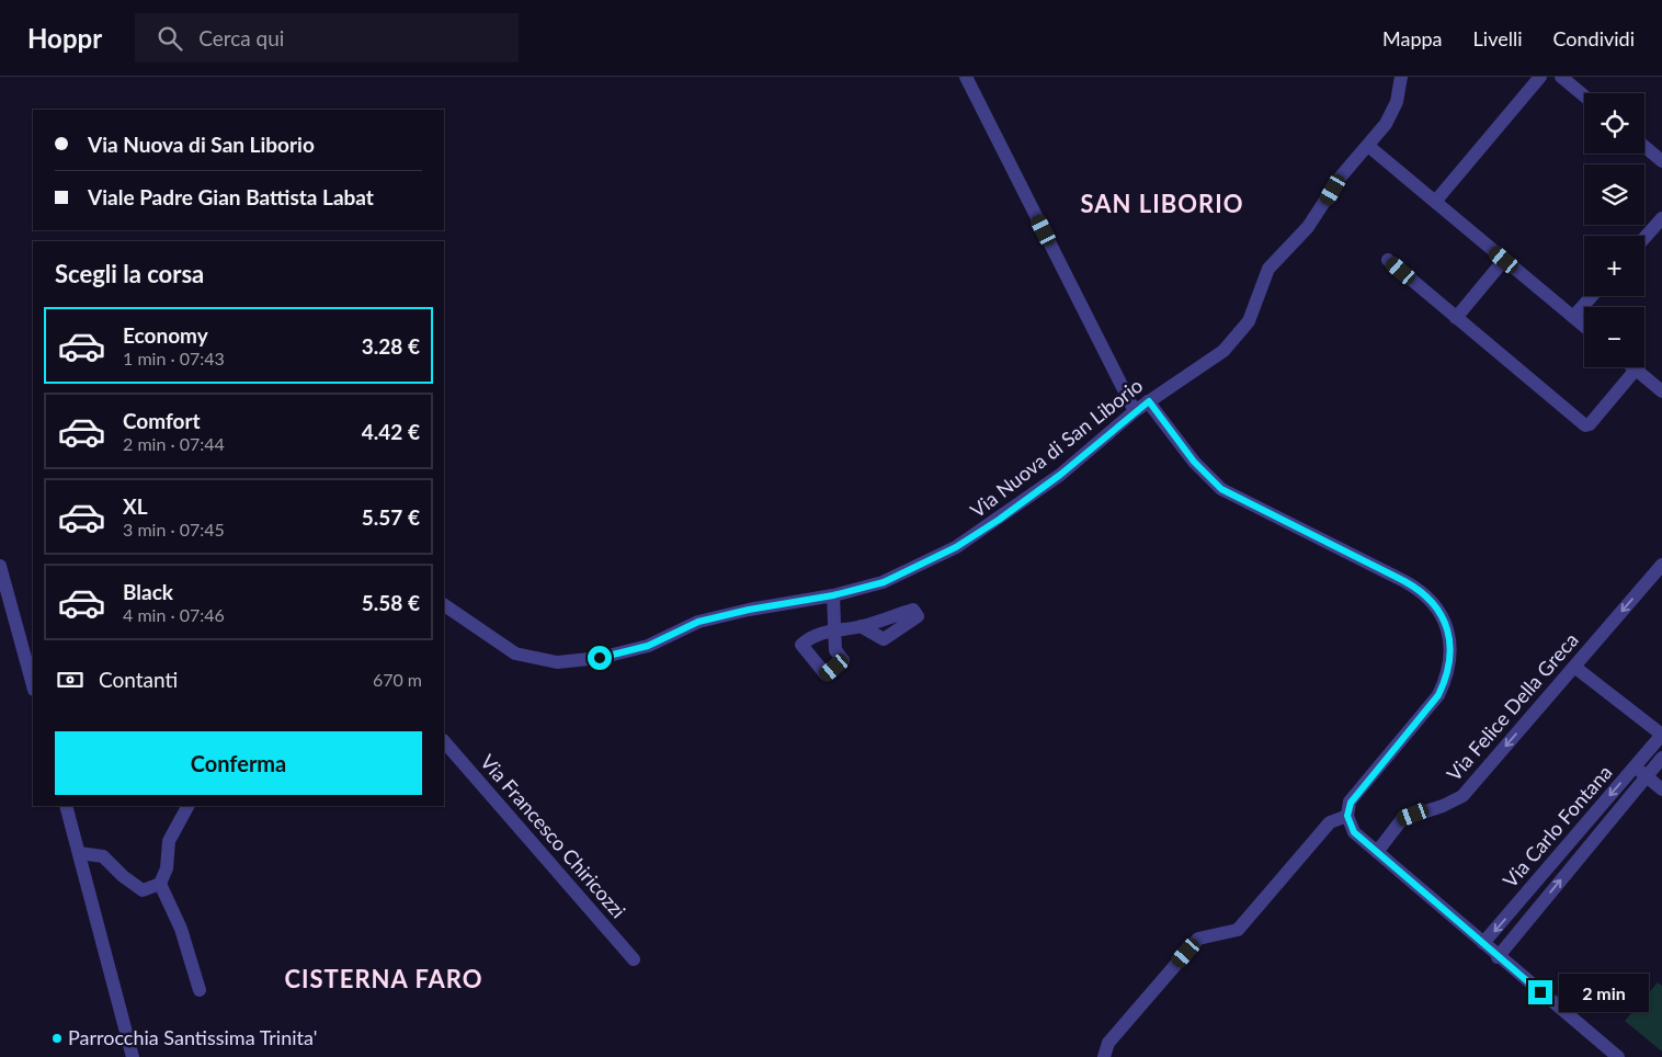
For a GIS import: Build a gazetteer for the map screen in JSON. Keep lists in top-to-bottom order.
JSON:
{
  "streets": {
    "street": [
      "Via Nuova di San Liborio",
      "Via Felice Della Greca",
      "Via Carlo Fontana",
      "Via Francesco Chiricozzi"
    ]
  },
  "one_way": ["Via Felice Della Greca"],
  "districts": ["SAN LIBORIO", "CISTERNA FARO"],
  "places": ["Parrocchia Santissima Trinita'"],
  "page": {
    "header": "Hoppr",
    "search": "Cerca qui",
    "nav": ["Mappa", "Livelli", "Condividi"],
    "map_buttons": ["+", "−"],
    "banner": ["Via Nuova di San Liborio", "Viale Padre Gian Battista Labat"],
    "heading": "Scegli la corsa",
    "list": [
      {
        "name": "Economy",
        "note": "1 min · 07:43",
        "value": "3.28 €"
      },
      {
        "name": "Comfort",
        "note": "2 min · 07:44",
        "value": "4.42 €"
      },
      {
        "name": "XL",
        "note": "3 min · 07:45",
        "value": "5.57 €"
      },
      {
        "name": "Black",
        "note": "4 min · 07:46",
        "value": "5.58 €"
      }
    ],
    "pay": ["Contanti", "670 m"],
    "buttons": "Conferma",
    "bubble": "2 min"
  }
}
